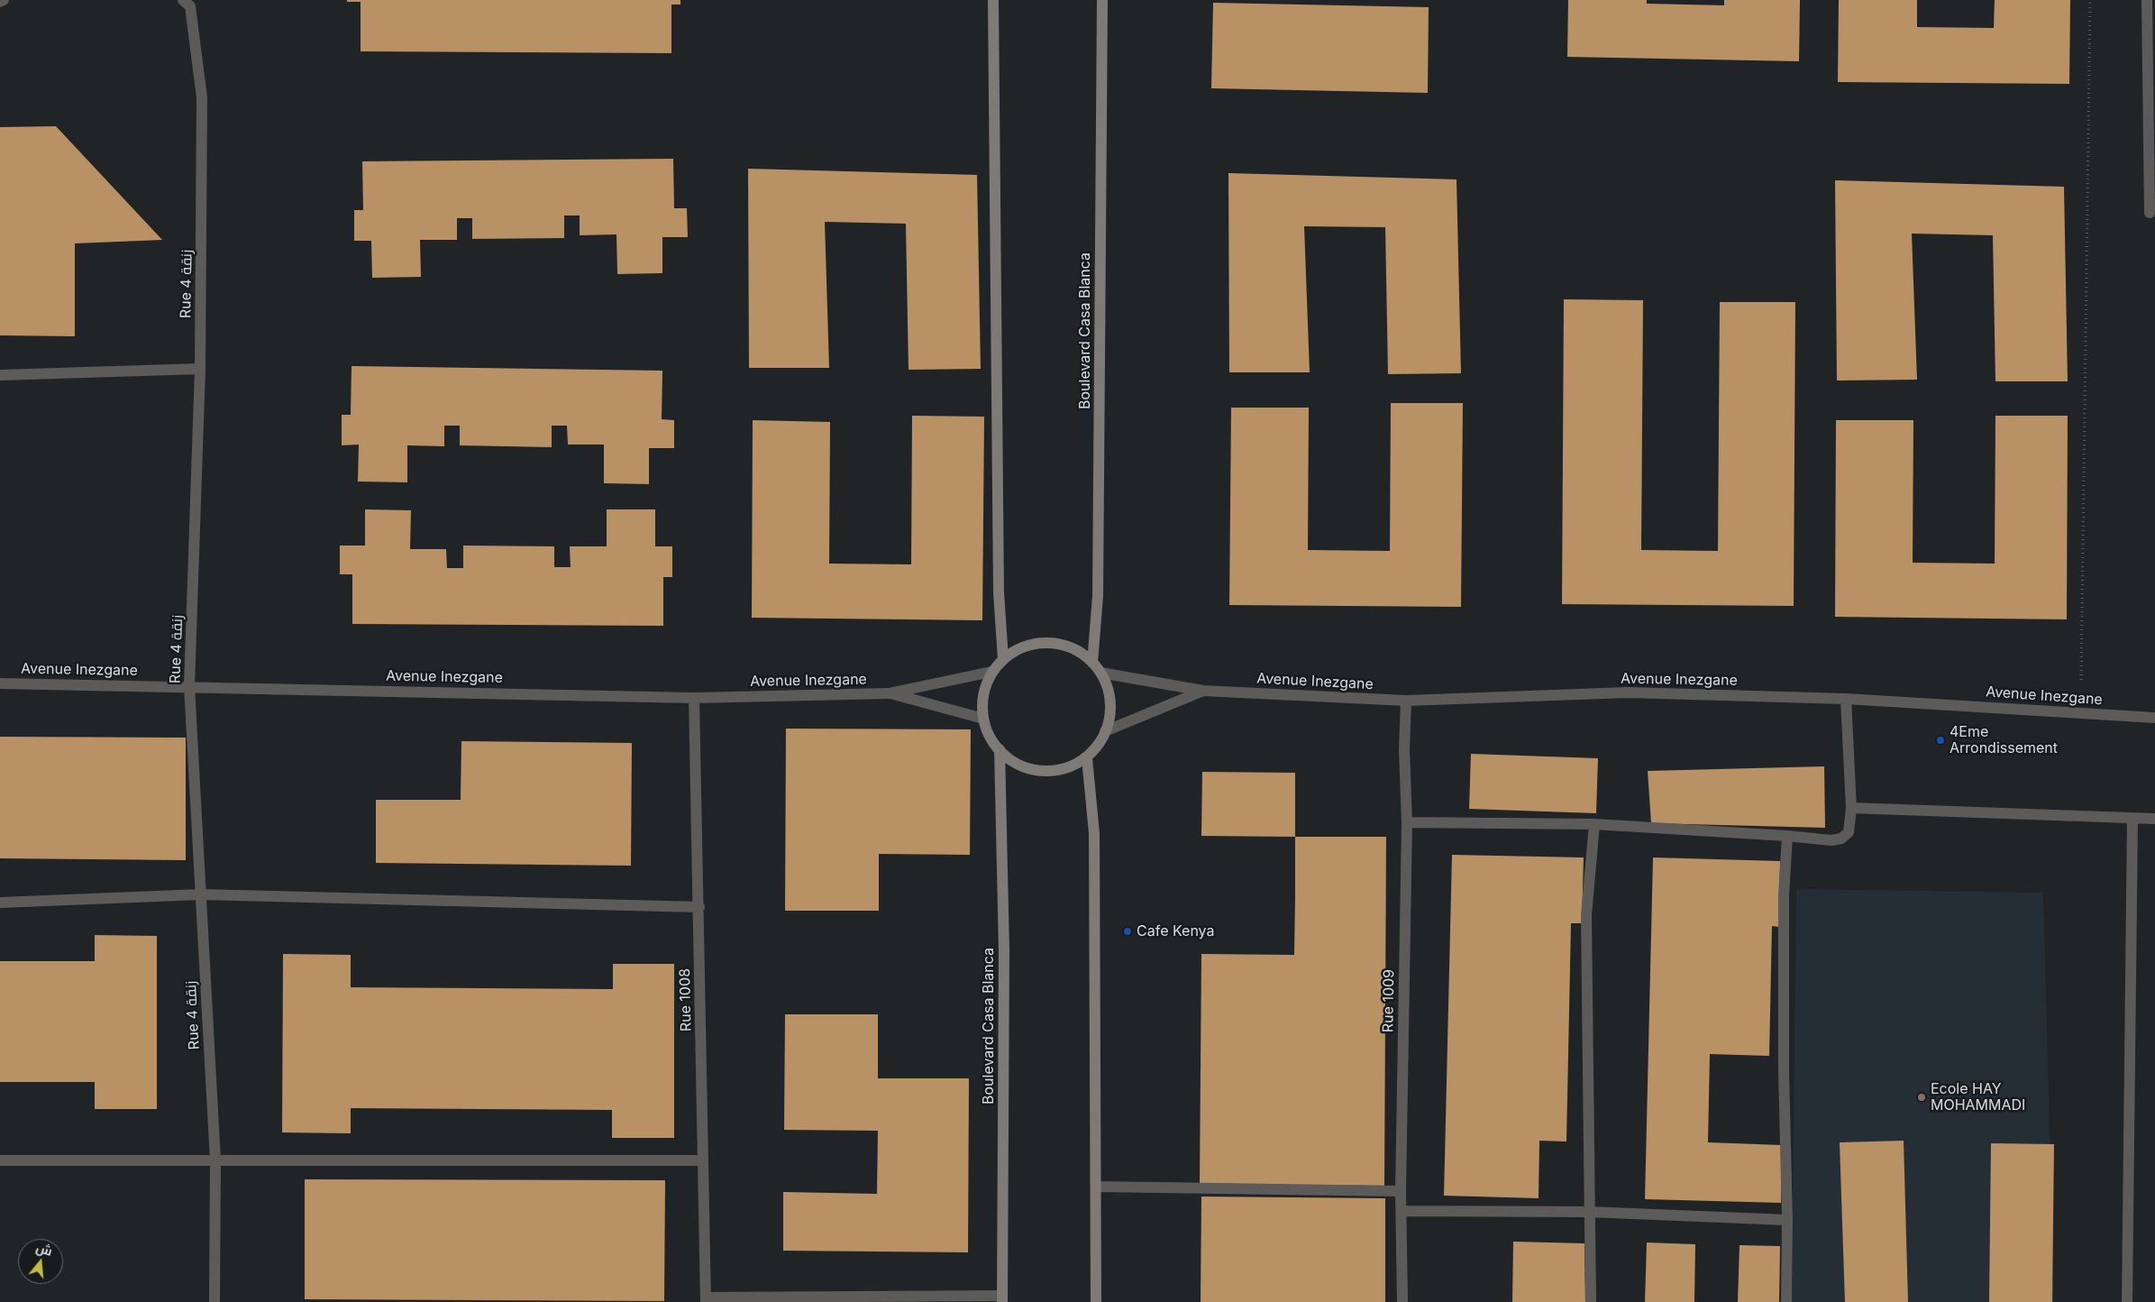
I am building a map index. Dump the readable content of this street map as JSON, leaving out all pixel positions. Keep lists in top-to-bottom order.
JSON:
{
  "streets": {
    "main road": ["Boulevard Casa Blanca"],
    "street": [
      "Rue 4 زنقة",
      "Avenue Inezgane",
      "Rue 1008",
      "Rue 1009"
    ]
  },
  "crossings": [
    ["Rue 4 زنقة", "Avenue Inezgane"],
    ["Boulevard Casa Blanca", "Avenue Inezgane"],
    ["Avenue Inezgane", "Rue 1008"],
    ["Avenue Inezgane", "Rue 1009"]
  ],
  "places": ["4Eme Arrondissement", "Cafe Kenya", "Ecole HAY MOHAMMADI"],
  "north": "top"
}
